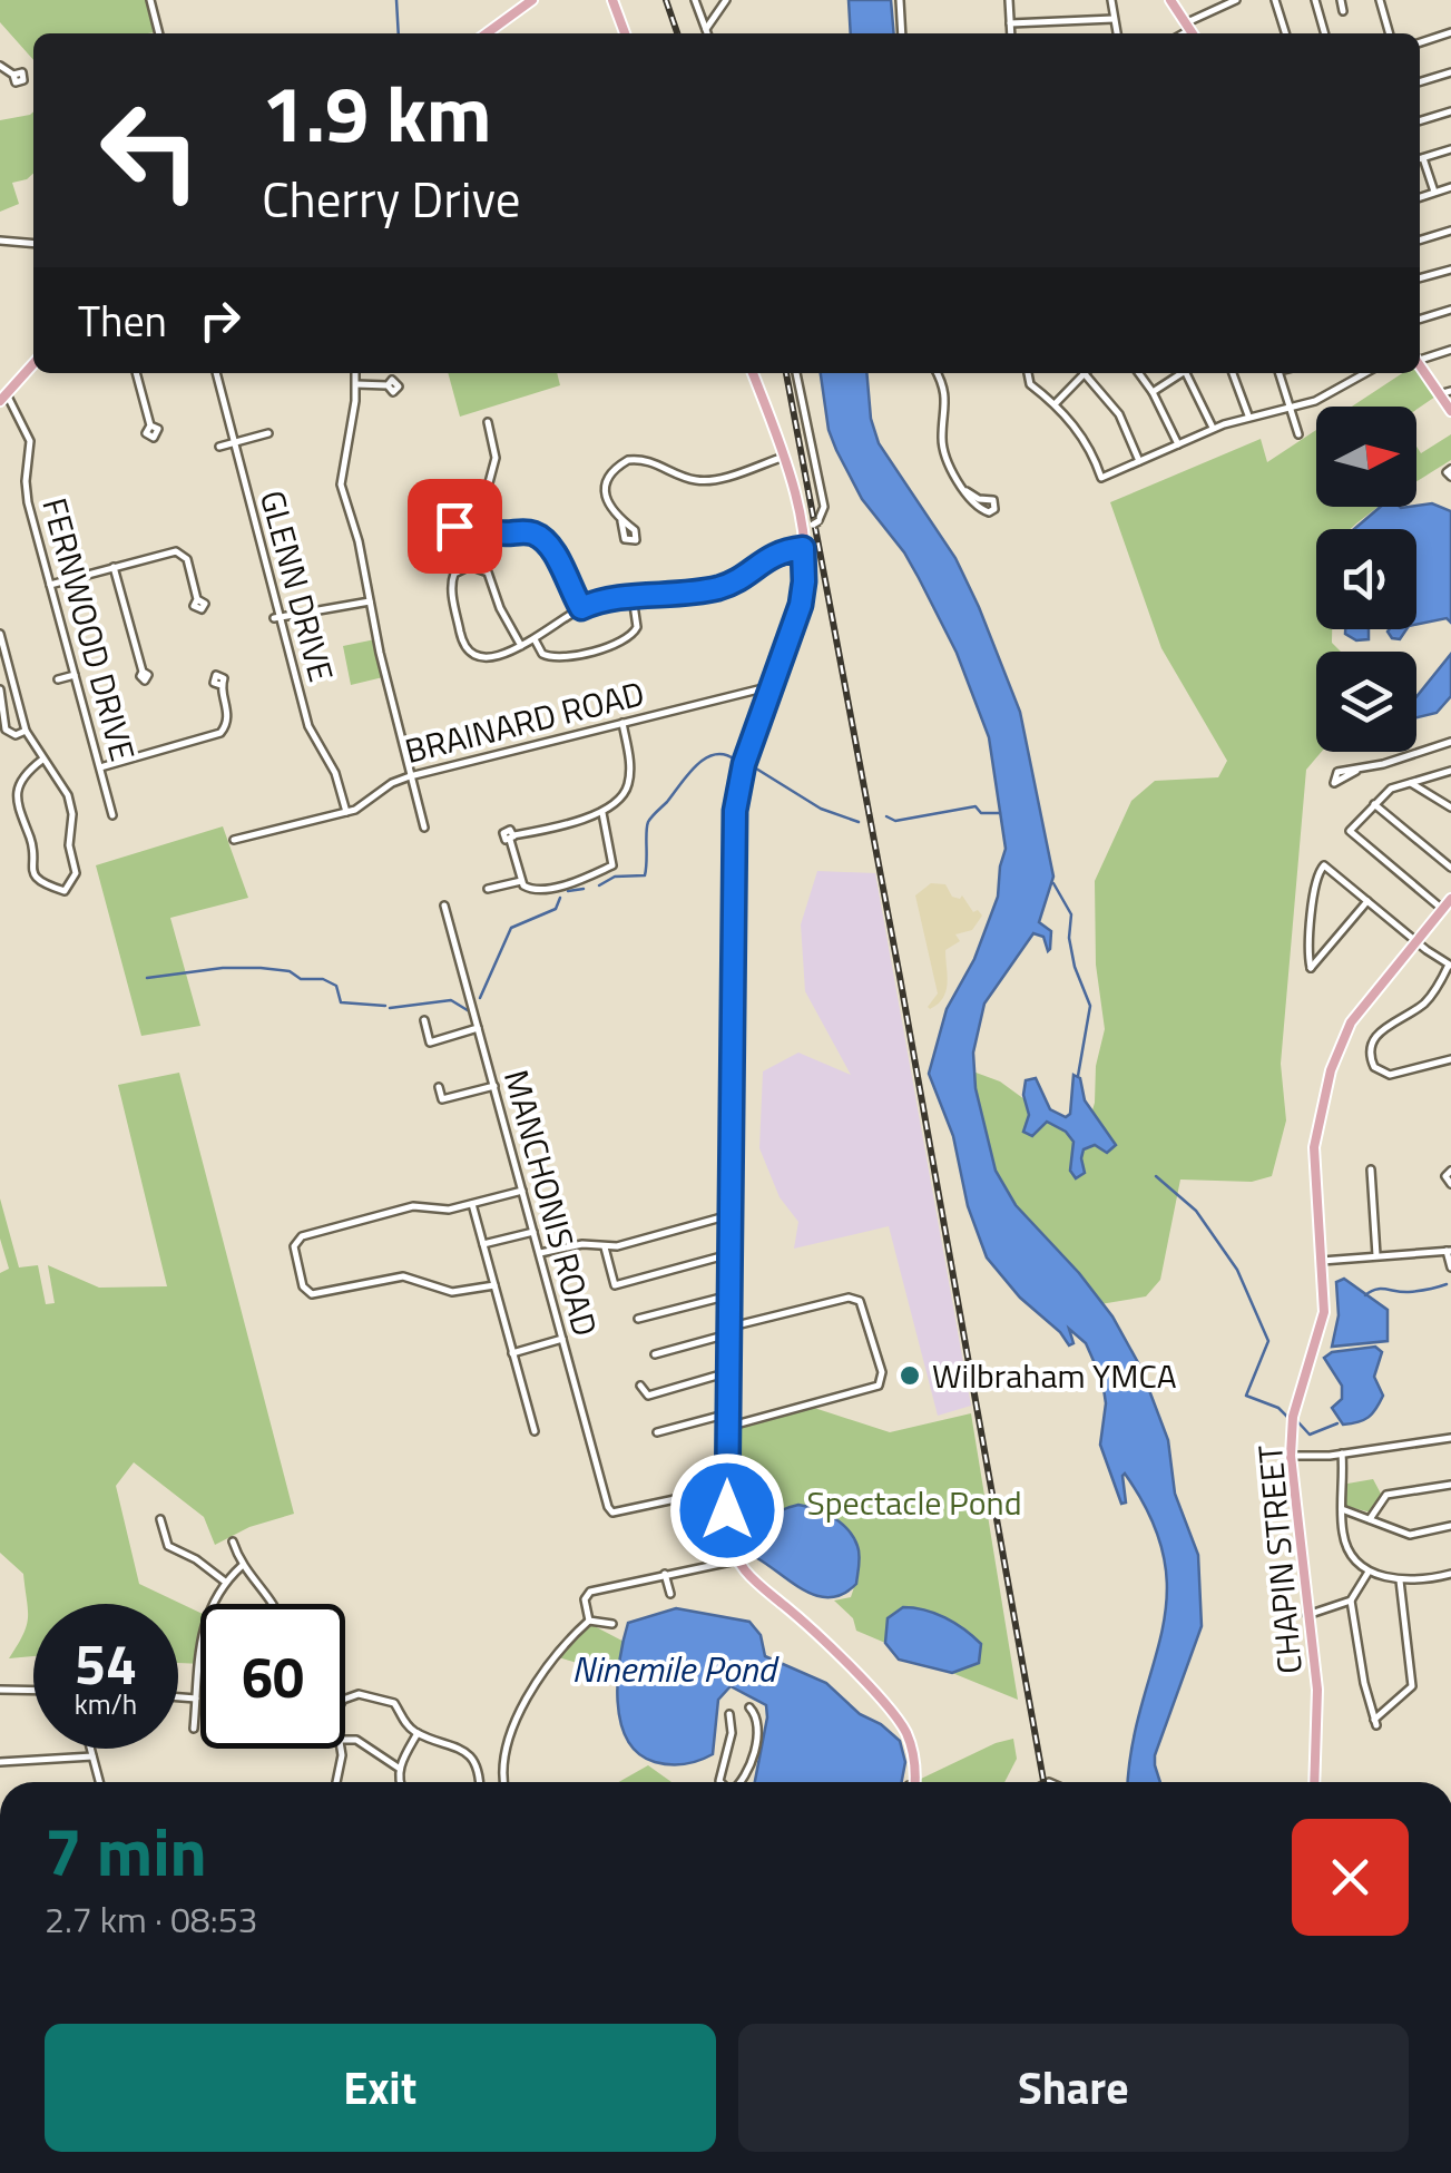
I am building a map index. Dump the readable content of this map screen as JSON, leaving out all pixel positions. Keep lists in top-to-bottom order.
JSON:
{
  "streets": {
    "main road": ["CHAPIN STREET"],
    "street": [
      "GLENN DRIVE",
      "FERNWOOD DRIVE",
      "BRAINARD ROAD",
      "MANCHONIS ROAD"
    ]
  },
  "crossings": [
    ["GLENN DRIVE", "BRAINARD ROAD"]
  ],
  "water": ["Ninemile Pond"],
  "parks": ["Spectacle Pond"],
  "places": ["Wilbraham YMCA"],
  "north": "right",
  "page": {
    "turn": ["1.9 km", "Cherry Drive"],
    "then": "Then",
    "speed": "54 km/h",
    "limit": "60",
    "heading": ["7 min", "2.7 km · 08:53"],
    "buttons": ["Exit", "Share"]
  }
}
